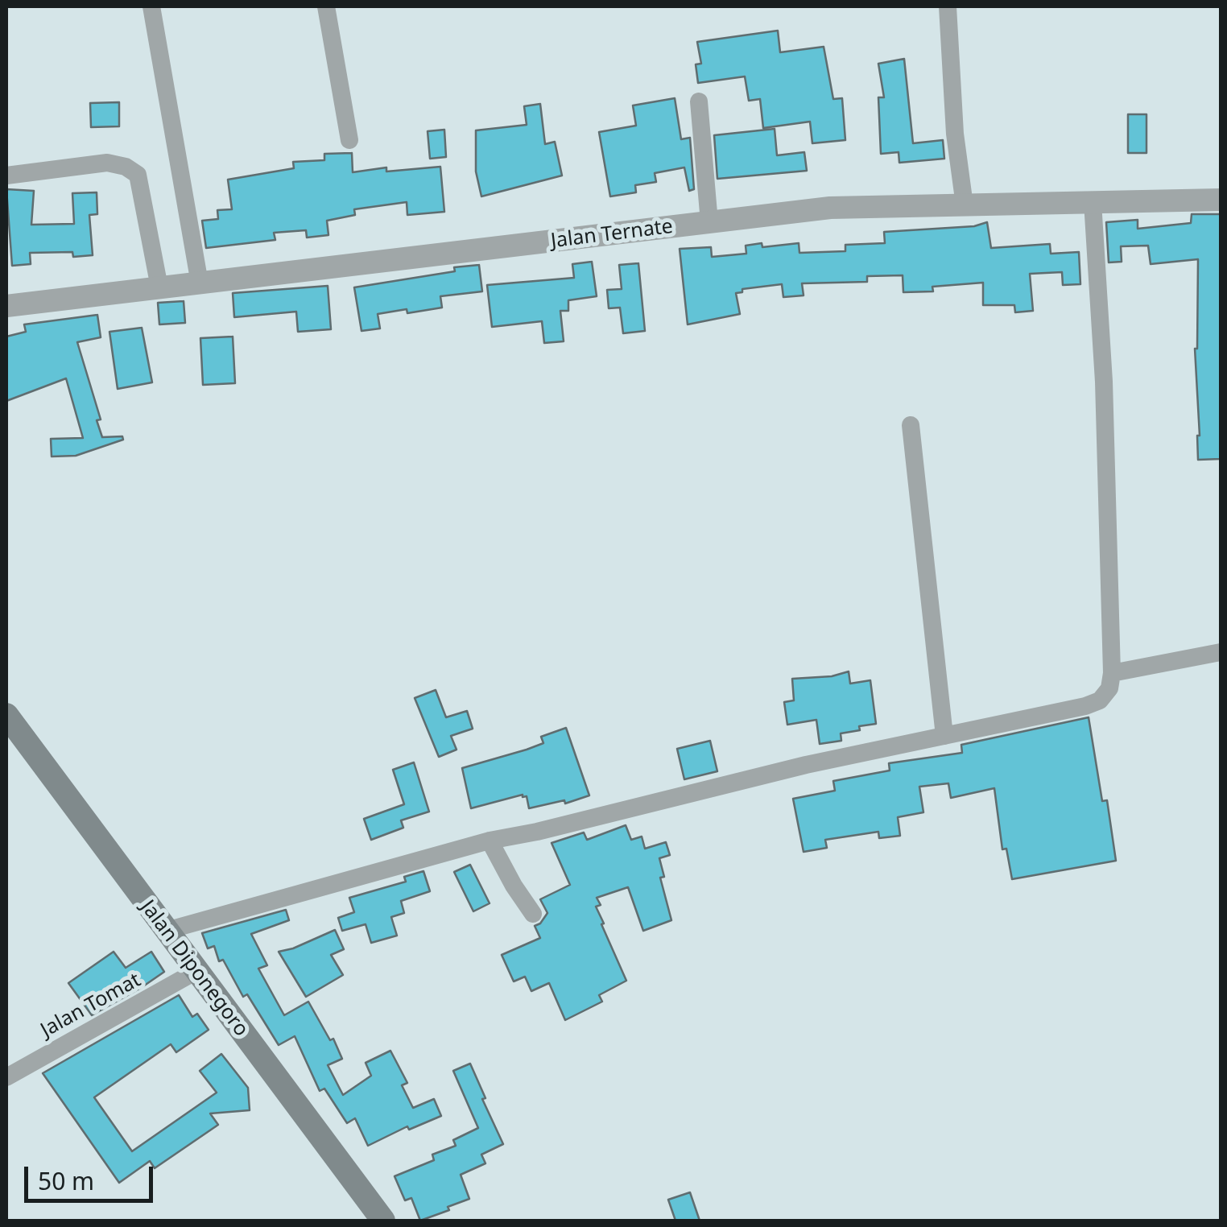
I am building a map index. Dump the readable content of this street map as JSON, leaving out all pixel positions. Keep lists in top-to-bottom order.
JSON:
{
  "streets": {
    "main road": ["Jalan Diponegoro"],
    "street": ["Jalan Ternate", "Jalan Tomat"]
  },
  "crossings": [
    ["Jalan Diponegoro", "Jalan Tomat"]
  ],
  "scale_bar": "50 m"
}
